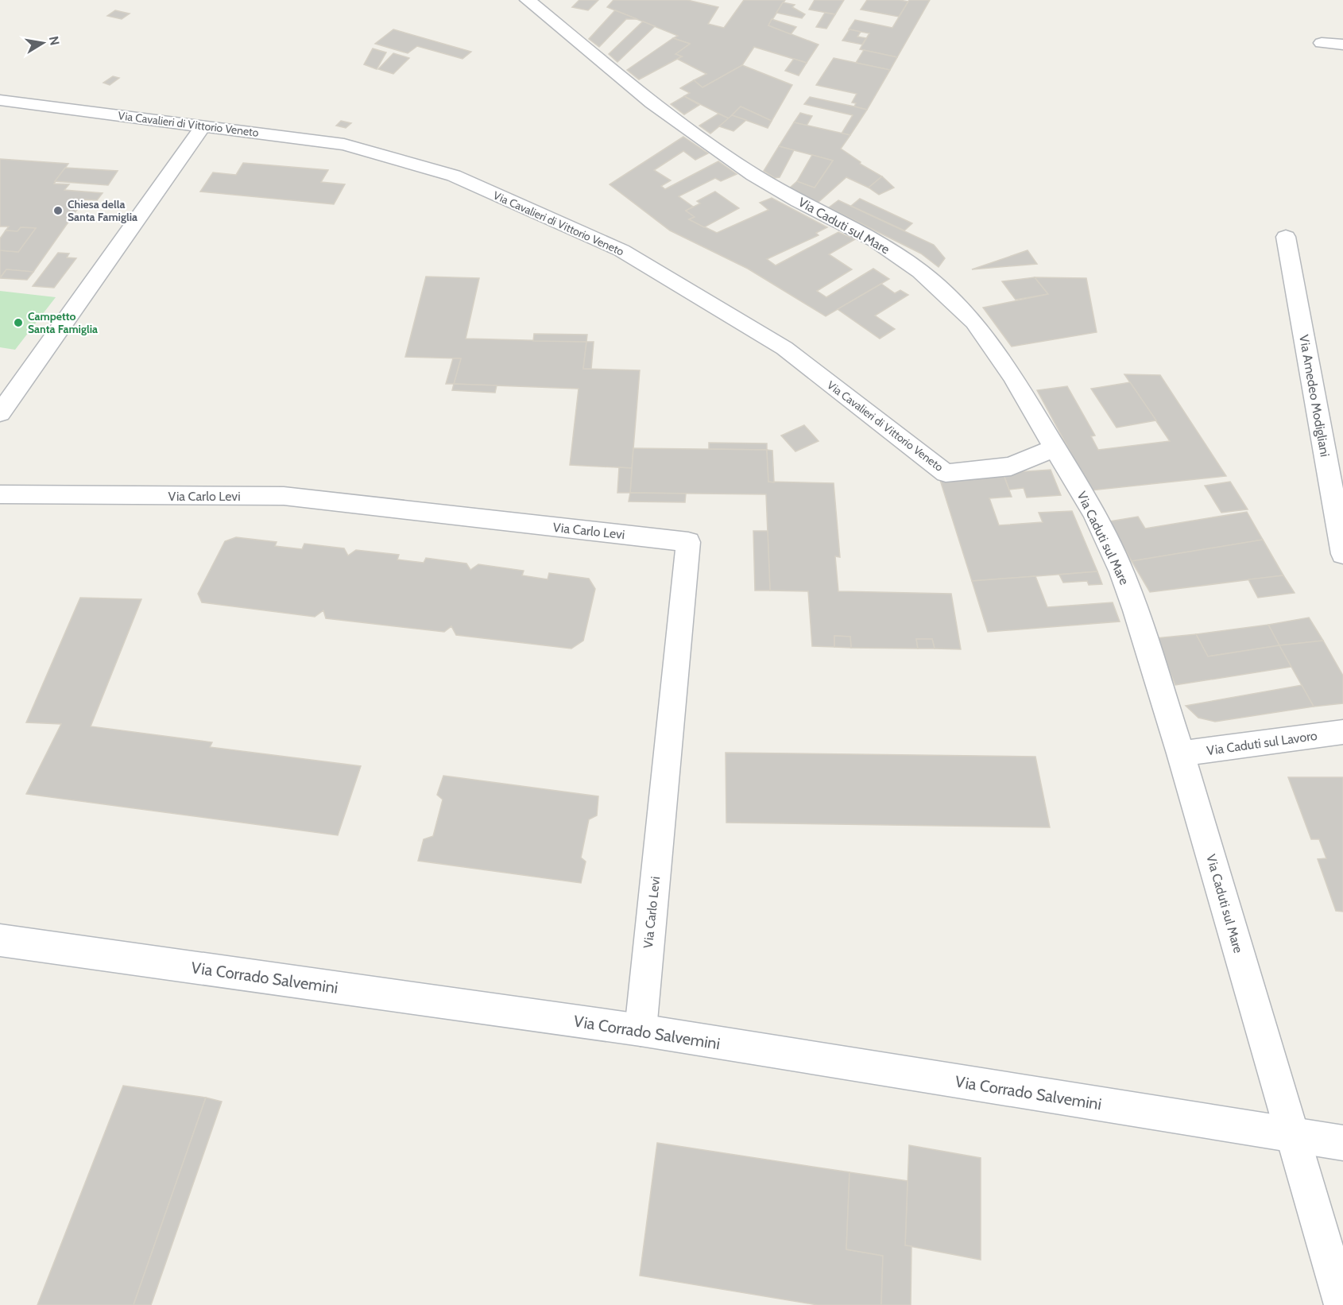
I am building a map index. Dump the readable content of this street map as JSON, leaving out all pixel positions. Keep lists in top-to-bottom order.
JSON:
{
  "streets": {
    "street": [
      "Via Cavalieri di Vittorio Veneto",
      "Via Caduti sul Mare",
      "Via Amedeo Modigliani",
      "Via Carlo Levi",
      "Via Caduti sul Lavoro",
      "Via Corrado Salvemini"
    ]
  },
  "crossings": [
    ["Via Cavalieri di Vittorio Veneto", "Via Caduti sul Mare"],
    ["Via Caduti sul Mare", "Via Caduti sul Lavoro"],
    ["Via Caduti sul Mare", "Via Corrado Salvemini"],
    ["Via Carlo Levi", "Via Corrado Salvemini"]
  ],
  "places": ["Chiesa della Santa Famiglia", "Campetto Santa Famiglia"],
  "north": "right"
}
